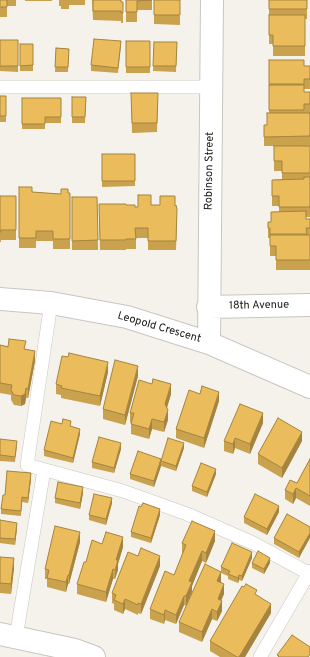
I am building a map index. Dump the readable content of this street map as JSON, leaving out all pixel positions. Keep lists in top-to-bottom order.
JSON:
{
  "streets": {
    "street": ["Robinson Street", "18th Avenue", "Leopold Crescent"]
  },
  "crossings": [
    ["Robinson Street", "18th Avenue"],
    ["Robinson Street", "Leopold Crescent"]
  ]
}
